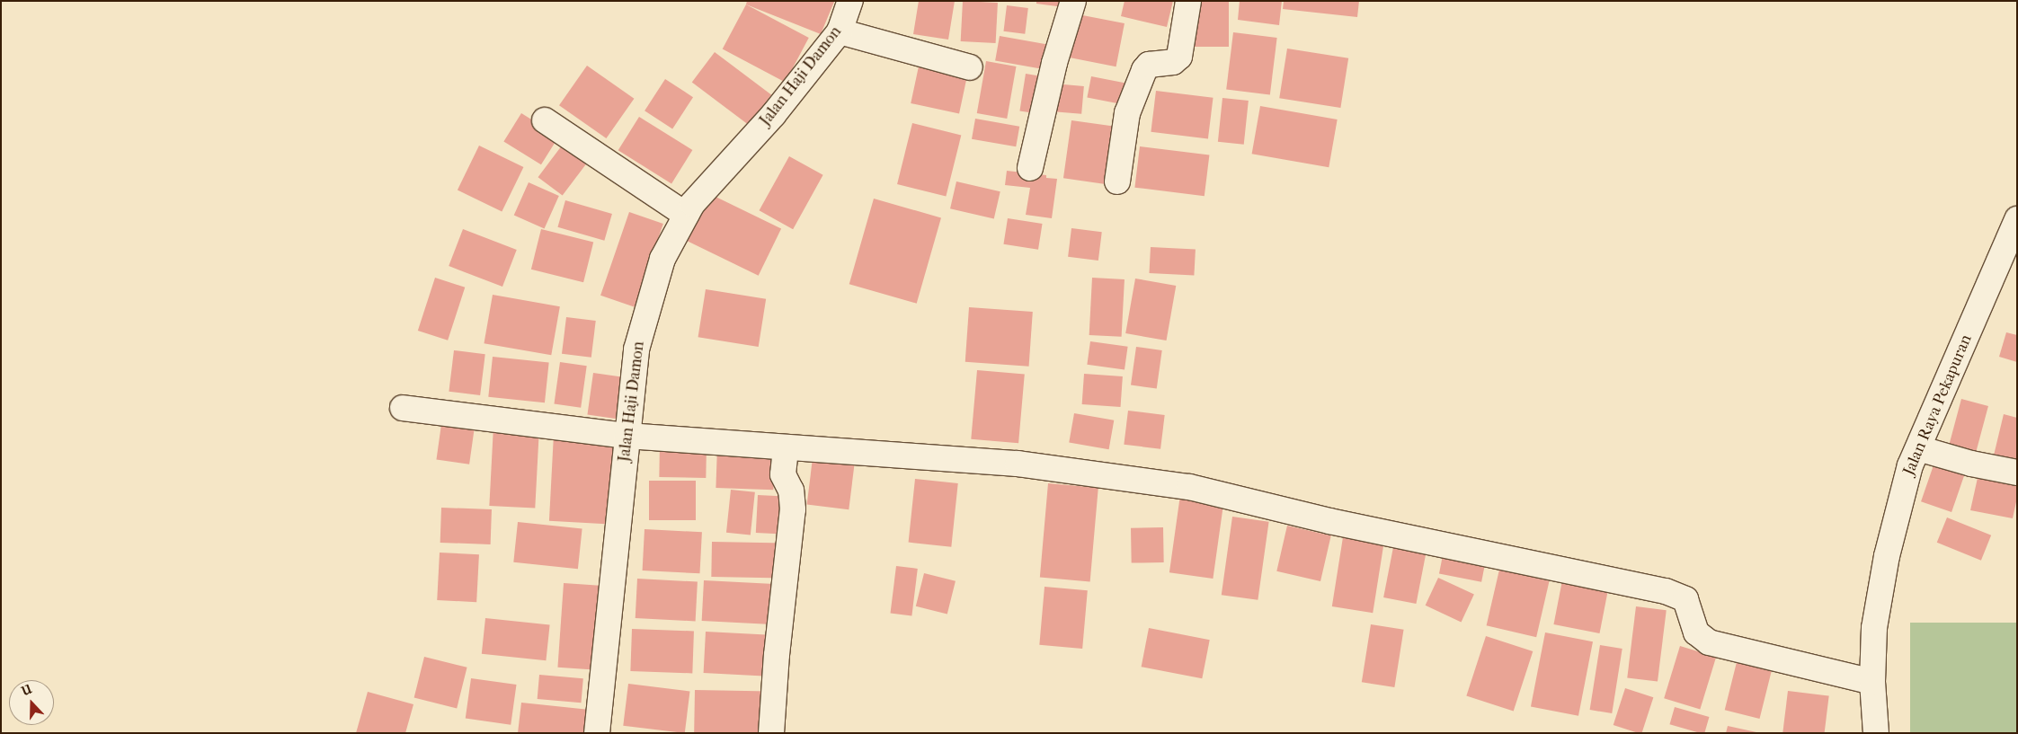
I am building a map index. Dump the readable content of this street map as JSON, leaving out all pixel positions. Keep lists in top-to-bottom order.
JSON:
{
  "streets": {
    "street": ["Jalan Haji Damon", "Jalan Raya Pekapuran"]
  },
  "north": "top"
}
